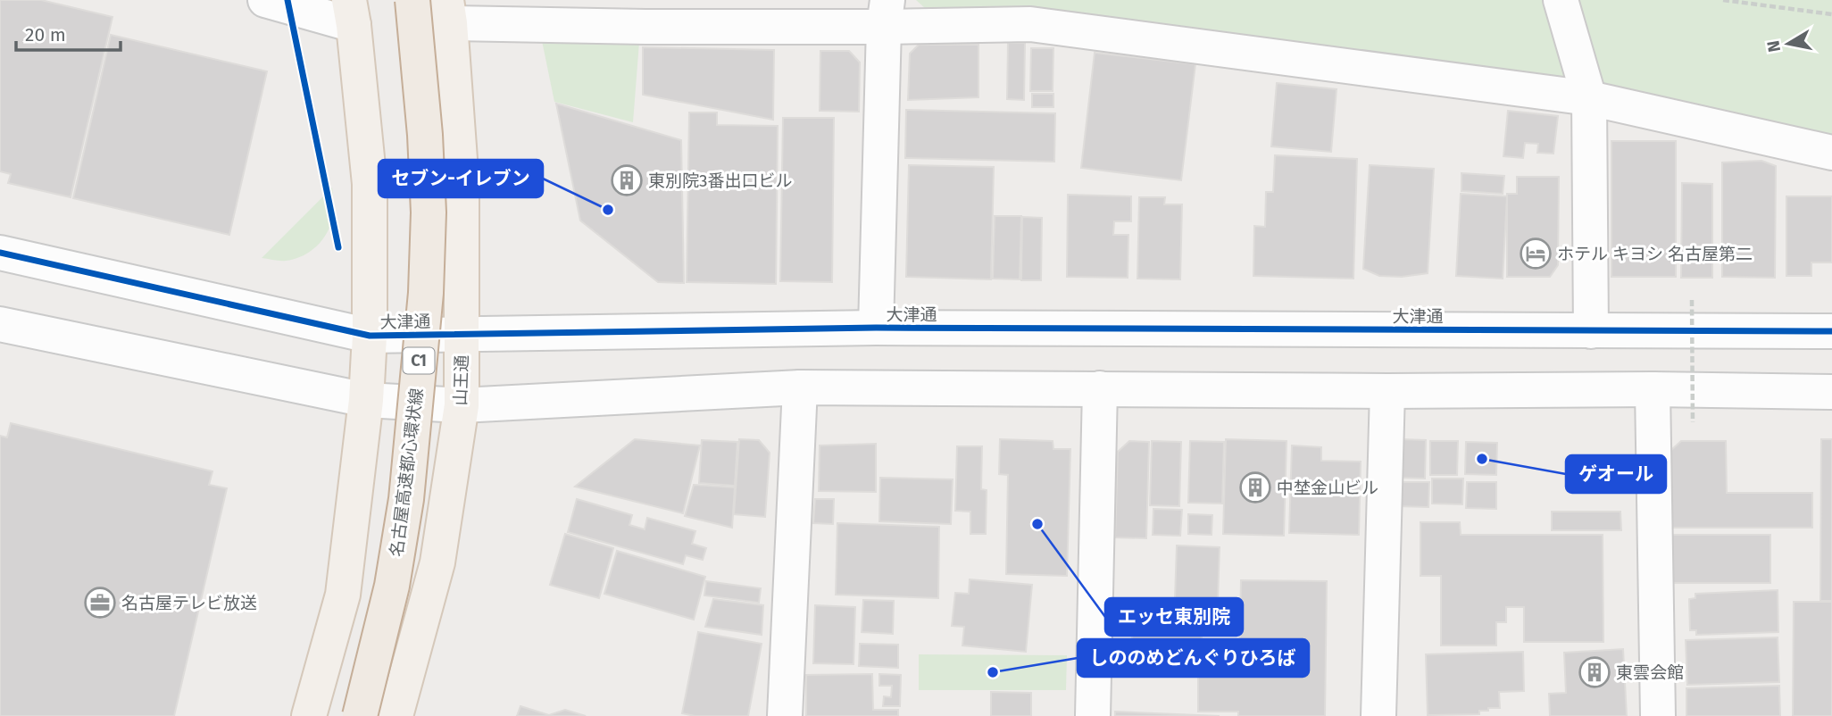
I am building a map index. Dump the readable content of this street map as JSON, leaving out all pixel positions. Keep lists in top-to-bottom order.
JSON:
{
  "streets": {
    "highway": ["C1", "名古屋高速都心環状線"],
    "main road": ["山王通"],
    "street": ["大津通"]
  },
  "crossings": [
    ["大津通", "山王通"]
  ],
  "places": {
    "building": ["東別院3番出口ビル", "中埜金山ビル", "東雲会館"],
    "other": [
      "セブン-イレブン",
      "ゲオール",
      "エッセ東別院",
      "しののめどんぐりひろば"
    ],
    "hotel": ["ホテル キヨシ 名古屋第二"],
    "office": ["名古屋テレビ放送"]
  },
  "scale_bar": "20 m",
  "north": "left"
}
